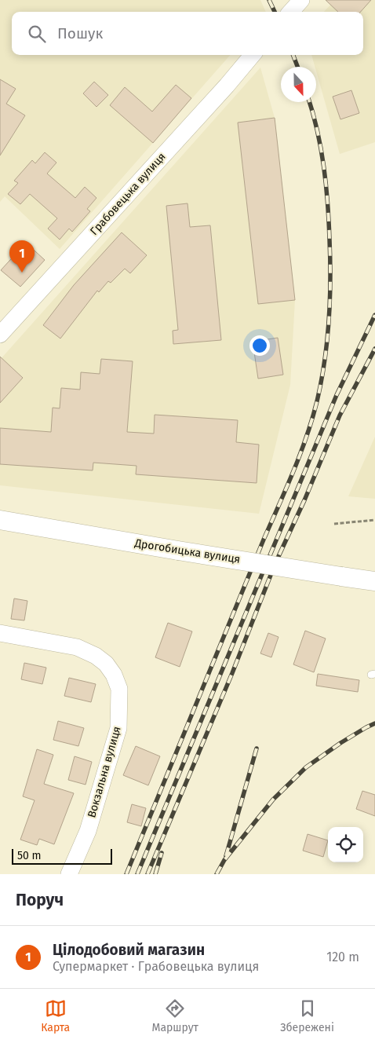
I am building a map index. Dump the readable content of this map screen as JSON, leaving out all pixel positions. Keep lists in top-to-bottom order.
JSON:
{
  "streets": {
    "main road": ["Дрогобицька вулиця"],
    "street": ["Грабовецька вулиця", "Вокзальна вулиця"]
  },
  "scale_bar": "50 m",
  "north": "bottom",
  "page": {
    "search": "Пошук",
    "pins": "1",
    "scale": "50 m",
    "heading": "Поруч",
    "list": [
      {
        "mark": "1",
        "name": "Цілодобовий магазин",
        "note": "Супермаркет · Грабовецька вулиця",
        "value": "120 m"
      }
    ],
    "nav": ["Карта", "Маршрут", "Збережені"]
  }
}
